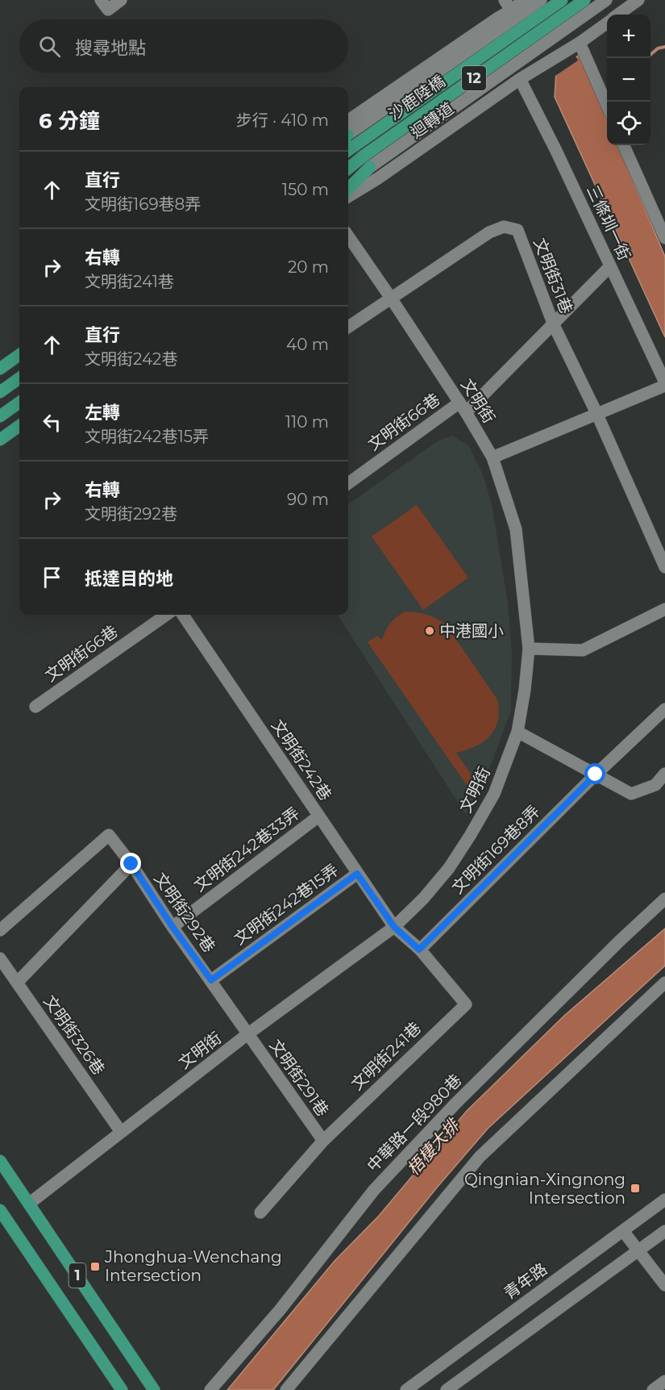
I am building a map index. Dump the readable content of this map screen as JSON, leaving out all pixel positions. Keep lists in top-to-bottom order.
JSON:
{
  "streets": {
    "main road": ["12", "沙鹿陸橋", "1"],
    "street": [
      "迴轉道",
      "三條圳一街",
      "文明街31巷",
      "文明街",
      "文明街66巷",
      "文明街242巷",
      "文明街242巷33弄",
      "文明街169巷8弄",
      "文明街242巷15弄",
      "文明街292巷",
      "文明街326巷",
      "文明街241巷",
      "文明街291巷",
      "中華路一段980巷",
      "青年路"
    ]
  },
  "crossings": [
    ["迴轉道", "三條圳一街"],
    ["三條圳一街", "文明街66巷"],
    ["文明街31巷", "文明街"],
    ["文明街31巷", "文明街66巷"],
    ["文明街", "文明街66巷"],
    ["文明街", "文明街242巷"],
    ["文明街", "文明街292巷"],
    ["文明街", "文明街326巷"],
    ["文明街", "文明街241巷"],
    ["文明街", "文明街291巷"],
    ["文明街", "1"],
    ["文明街242巷", "文明街242巷33弄"],
    ["文明街242巷", "文明街242巷15弄"],
    ["文明街242巷", "文明街241巷"],
    ["文明街242巷33弄", "文明街292巷"],
    ["文明街169巷8弄", "文明街241巷"],
    ["文明街242巷15弄", "文明街292巷"],
    ["文明街292巷", "文明街291巷"],
    ["文明街241巷", "文明街291巷"]
  ],
  "water": ["梧棲大排"],
  "places": {
    "other": ["中港國小"],
    "transit": ["Qingnian-Xingnong Intersection", "Jhonghua-Wenchang Intersection"]
  },
  "page": {
    "map_buttons": ["+", "−"],
    "search": "搜尋地點",
    "heading": ["6 分鐘", "步行 · 410 m"],
    "list": [
      ["直行", "文明街169巷8弄", "150 m"],
      ["右轉", "文明街241巷", "20 m"],
      ["直行", "文明街242巷", "40 m"],
      ["左轉", "文明街242巷15弄", "110 m"],
      ["右轉", "文明街292巷", "90 m"],
      "抵達目的地"
    ]
  }
}
